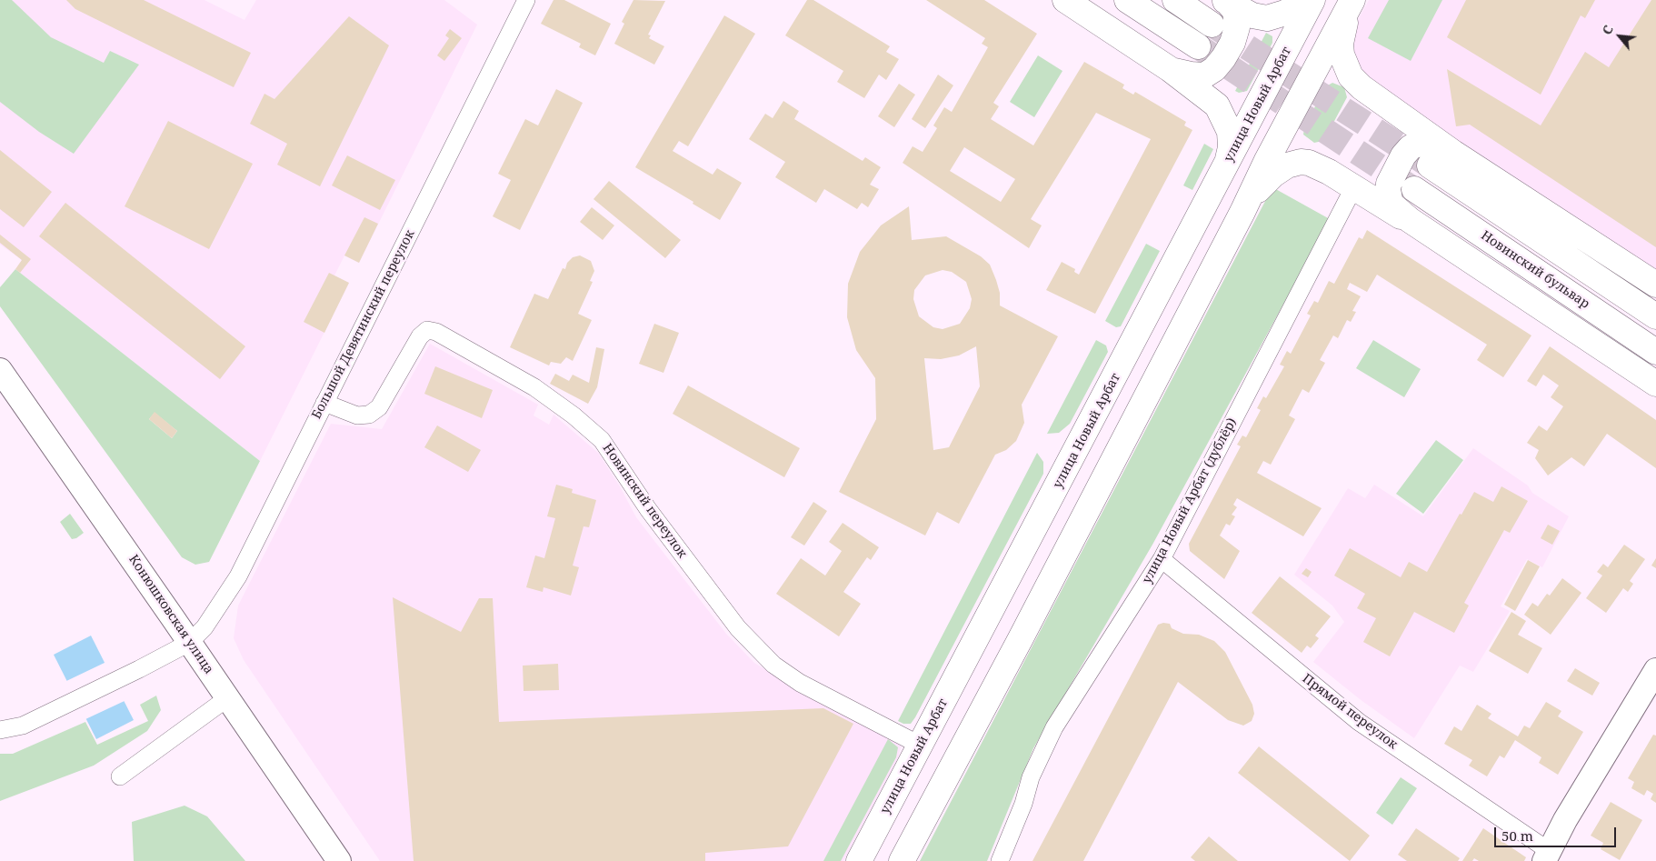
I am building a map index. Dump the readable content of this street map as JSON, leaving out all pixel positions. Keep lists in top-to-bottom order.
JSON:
{
  "streets": {
    "main road": ["улица Новый Арбат", "Новинский бульвар", "Конюшковская улица"],
    "street": [
      "Большой Девятинский переулок",
      "Новинский переулок",
      "улица Новый Арбат (дублёр)",
      "Прямой переулок"
    ]
  },
  "crossings": [
    ["улица Новый Арбат", "Новинский переулок"],
    ["Большой Девятинский переулок", "Новинский переулок"],
    ["Большой Девятинский переулок", "Конюшковская улица"],
    ["улица Новый Арбат (дублёр)", "Прямой переулок"]
  ],
  "scale_bar": "50 m",
  "north": "top left"
}
